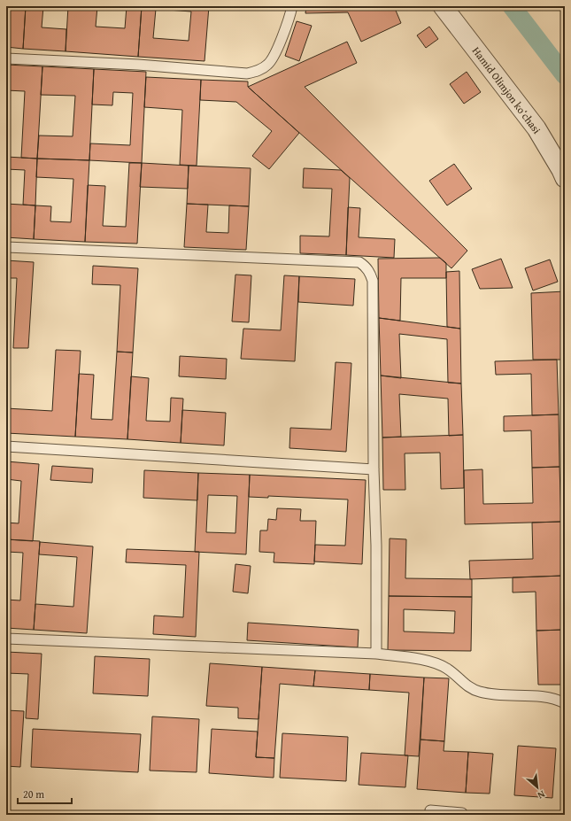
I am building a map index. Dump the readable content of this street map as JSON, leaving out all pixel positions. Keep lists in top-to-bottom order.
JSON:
{
  "streets": {
    "street": ["Hamid Olimjon koʻchasi"]
  },
  "scale_bar": "20 m",
  "north": "bottom right"
}
